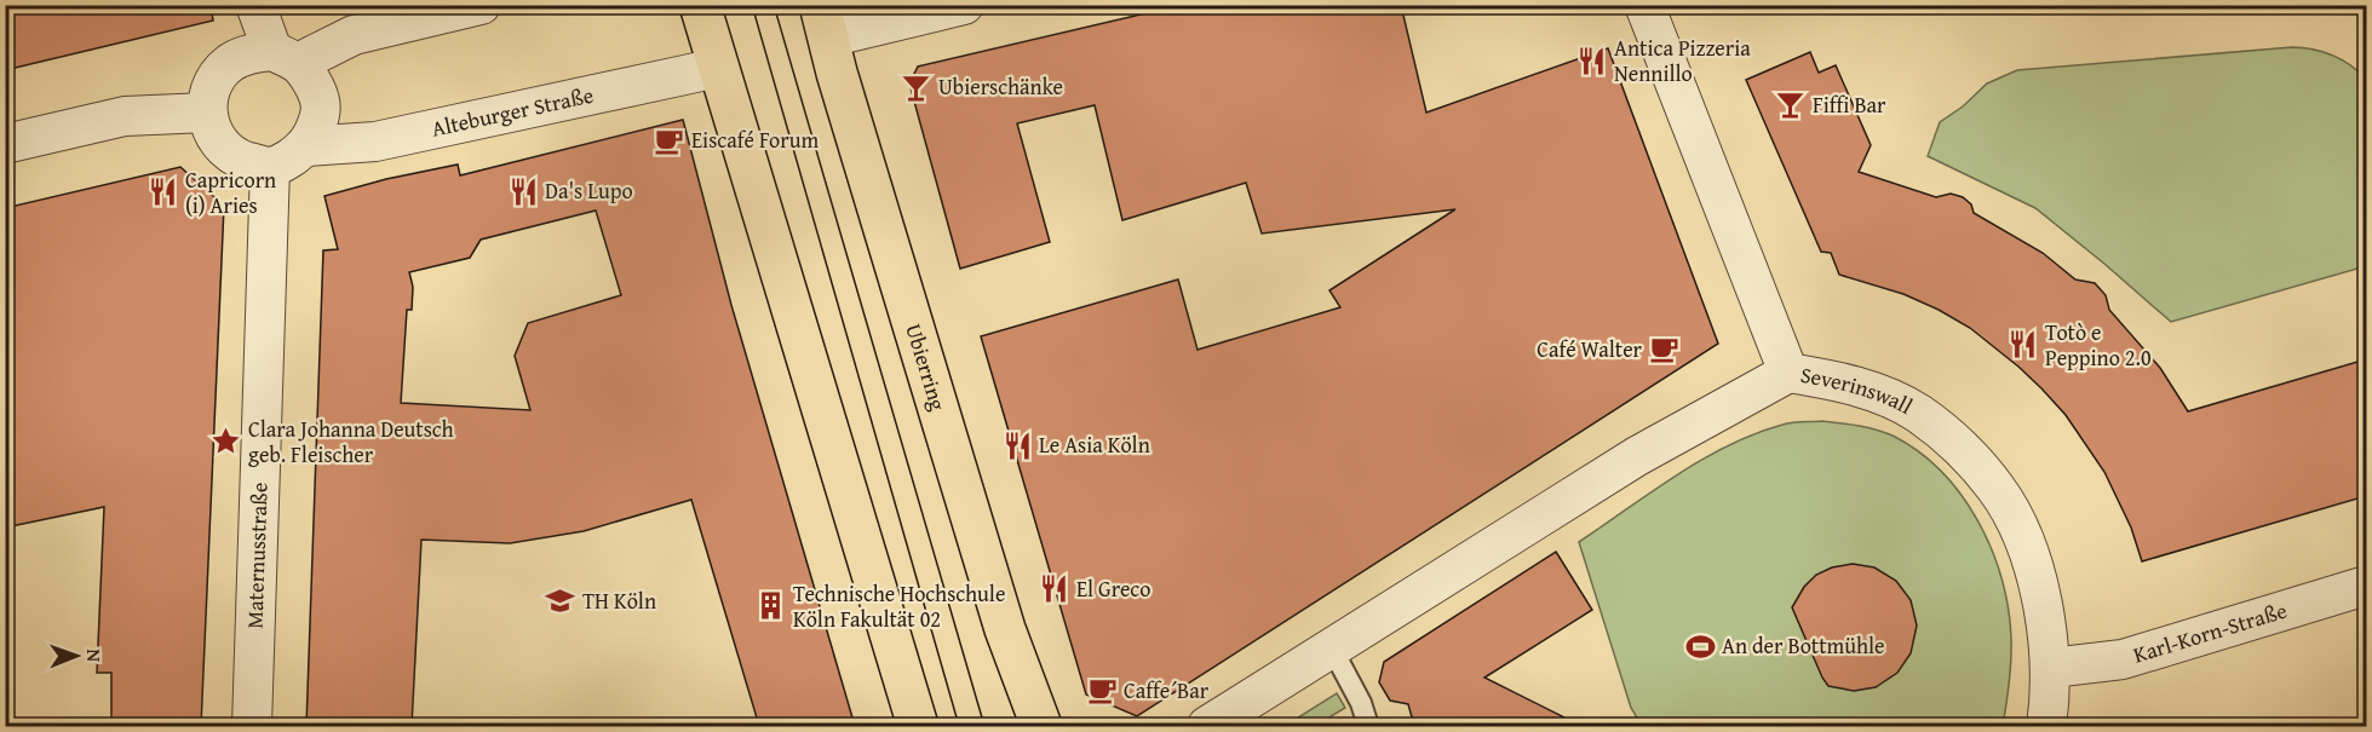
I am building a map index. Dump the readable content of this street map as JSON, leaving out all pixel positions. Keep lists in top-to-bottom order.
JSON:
{
  "streets": {
    "main road": ["Ubierring"],
    "street": [
      "Alteburger Straße",
      "Severinswall",
      "Maternusstraße",
      "Karl-Korn-Straße"
    ]
  },
  "crossings": [
    ["Alteburger Straße", "Maternusstraße"],
    ["Severinswall", "Karl-Korn-Straße"]
  ],
  "places": {
    "restaurant": [
      "Antica Pizzeria Nennillo",
      "Da's Lupo",
      "Capricorn (i) Aries",
      "Totò e Peppino 2.0",
      "Le Asia Köln",
      "El Greco"
    ],
    "bar": ["Ubierschänke", "Fiffi Bar"],
    "cafe": ["Eiscafé Forum", "Café Walter", "Caffe´Bar"],
    "place": ["Clara Johanna Deutsch geb. Fleischer"],
    "school or university": ["TH Köln"],
    "building": ["Technische Hochschule Köln Fakultät 02"],
    "sports": ["An der Bottmühle"]
  },
  "north": "right"
}
